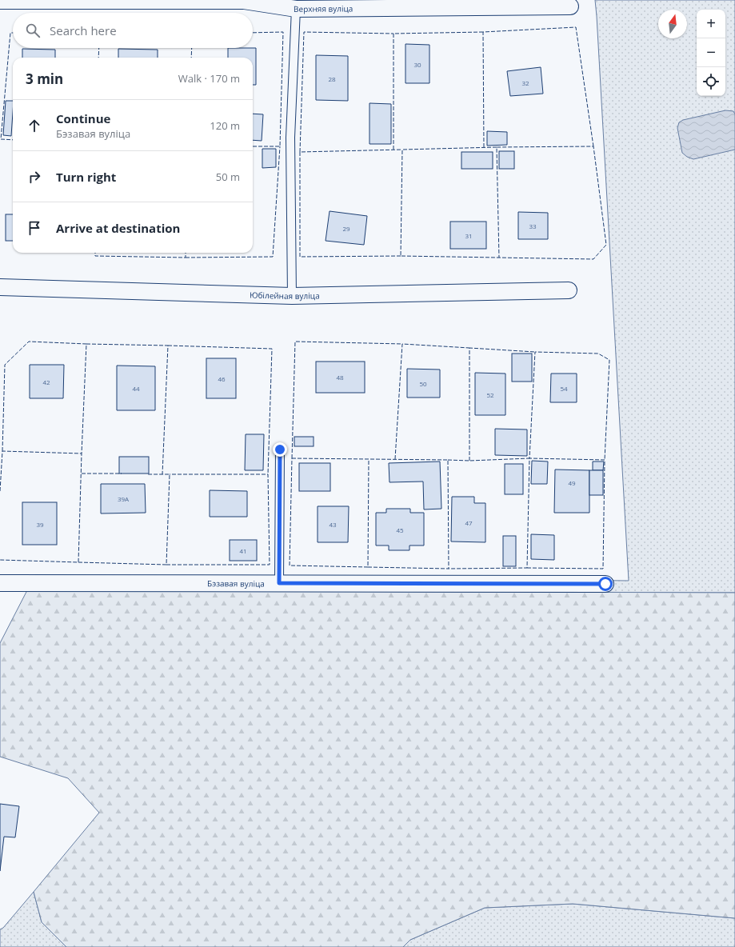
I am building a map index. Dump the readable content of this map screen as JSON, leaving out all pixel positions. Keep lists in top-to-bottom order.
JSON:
{
  "streets": {
    "street": ["Верхняя вуліца", "Юбілейная вуліца", "Бэзавая вуліца"]
  },
  "house_numbers": [
    "30",
    "28",
    "32",
    "33",
    "29",
    "31",
    "48",
    "46",
    "42",
    "50",
    "44",
    "54",
    "52",
    "49",
    "39А",
    "47",
    "39",
    "43",
    "45",
    "41"
  ],
  "north": "top",
  "page": {
    "map_buttons": ["+", "−"],
    "search": "Search here",
    "heading": ["3 min", "Walk · 170 m"],
    "list": [
      ["Continue", "Бэзавая вуліца", "120 m"],
      ["Turn right", "50 m"],
      "Arrive at destination"
    ]
  }
}
